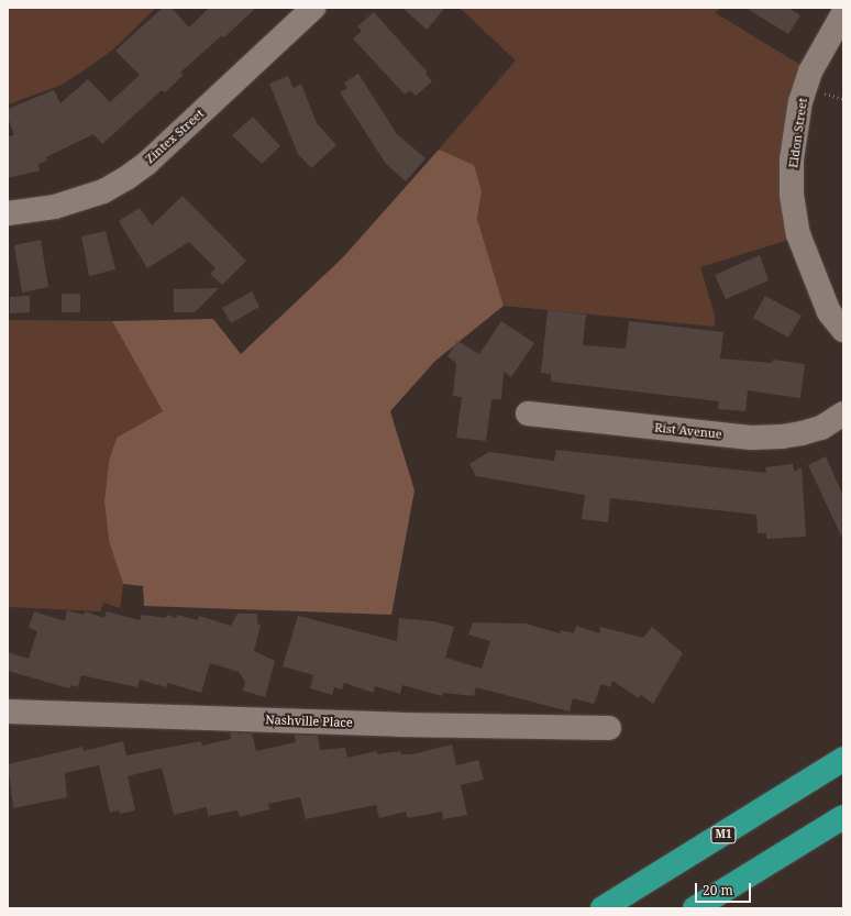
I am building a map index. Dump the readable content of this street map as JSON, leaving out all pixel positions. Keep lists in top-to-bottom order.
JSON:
{
  "streets": {
    "highway": ["M1"],
    "street": [
      "Eldon Street",
      "Zintex Street",
      "Rist Avenue",
      "Nashville Place"
    ]
  },
  "scale_bar": "20 m"
}
